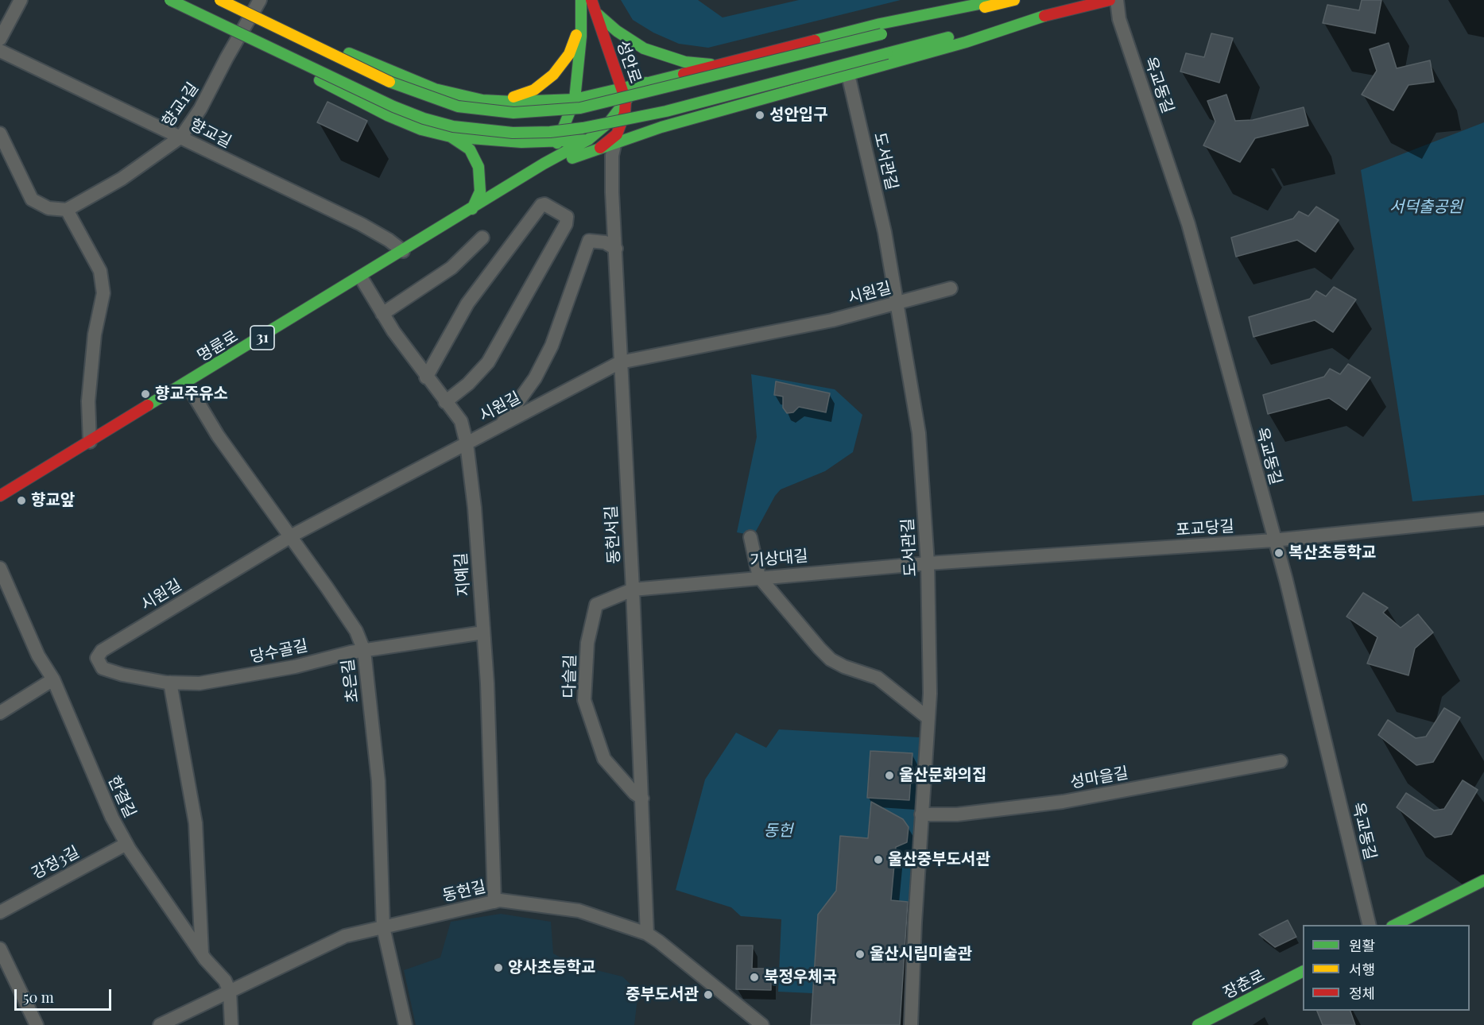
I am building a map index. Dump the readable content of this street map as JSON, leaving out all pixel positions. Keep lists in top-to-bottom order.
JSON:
{
  "streets": {
    "main road": [
      "성안로",
      "31",
      "명륜로",
      "장춘로"
    ],
    "street": [
      "옥교동길",
      "향교1길",
      "향교길",
      "도서관길",
      "시원길",
      "포교당길",
      "동헌서길",
      "기상대길",
      "지예길",
      "당수골길",
      "다슬길",
      "초은길",
      "성마을길",
      "한결길",
      "강정3길",
      "동헌길"
    ]
  },
  "crossings": [
    ["성안로", "동헌서길"],
    ["옥교동길", "포교당길"],
    ["향교1길", "향교길"],
    ["향교길", "명륜로"],
    ["도서관길", "시원길"],
    ["도서관길", "포교당길"],
    ["도서관길", "기상대길"],
    ["도서관길", "성마을길"],
    ["시원길", "동헌서길"],
    ["시원길", "지예길"],
    ["시원길", "당수골길"],
    ["시원길", "초은길"],
    ["명륜로", "지예길"],
    ["명륜로", "초은길"],
    ["포교당길", "기상대길"],
    ["동헌서길", "기상대길"],
    ["동헌서길", "다슬길"],
    ["동헌서길", "동헌길"],
    ["기상대길", "다슬길"],
    ["지예길", "당수골길"],
    ["지예길", "동헌길"],
    ["당수골길", "초은길"],
    ["초은길", "동헌길"],
    ["한결길", "강정3길"],
    ["한결길", "동헌길"]
  ],
  "parks": ["서덕출공원", "동헌"],
  "places": [
    "성안입구",
    "향교주유소",
    "향교앞",
    "복산초등학교",
    "울산문화의집",
    "울산중부도서관",
    "울산시립미술관",
    "양사초등학교",
    "북정우체국",
    "중부도서관"
  ],
  "legend": ["원활", "서행", "정체"],
  "scale_bar": "50 m"
}
